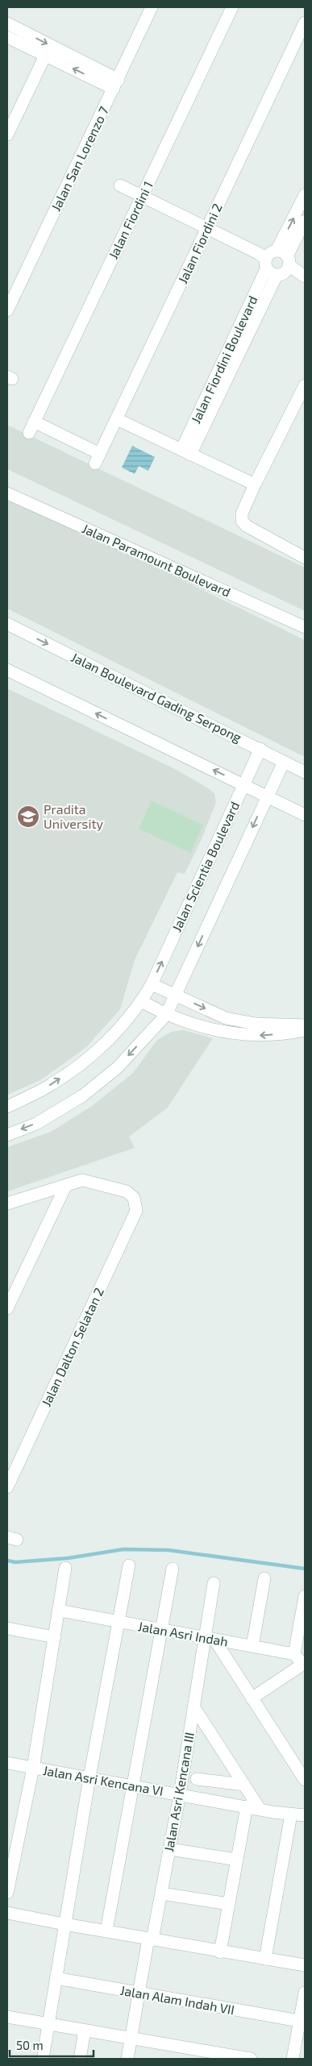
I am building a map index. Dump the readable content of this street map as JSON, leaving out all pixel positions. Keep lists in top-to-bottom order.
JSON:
{
  "streets": {
    "street": [
      "Jalan San Lorenzo 7",
      "Jalan Fiordini 1",
      "Jalan Fiordini 2",
      "Jalan Fiordini Boulevard",
      "Jalan Paramount Boulevard",
      "Jalan Boulevard Gading Serpong",
      "Jalan Scientia Boulevard",
      "Jalan Dalton Selatan 2",
      "Jalan Asri Indah",
      "Jalan Asri Kencana VI",
      "Jalan Asri Kencana III",
      "Jalan Alam Indah VII"
    ]
  },
  "crossings": [
    ["Jalan Fiordini 1", "Jalan Fiordini 2"],
    ["Jalan Boulevard Gading Serpong", "Jalan Scientia Boulevard"],
    ["Jalan Asri Indah", "Jalan Asri Kencana III"],
    ["Jalan Asri Kencana VI", "Jalan Asri Kencana III"],
    ["Jalan Asri Kencana III", "Jalan Alam Indah VII"]
  ],
  "places": {
    "school or university": ["Pradita University"]
  },
  "scale_bar": "50 m"
}
